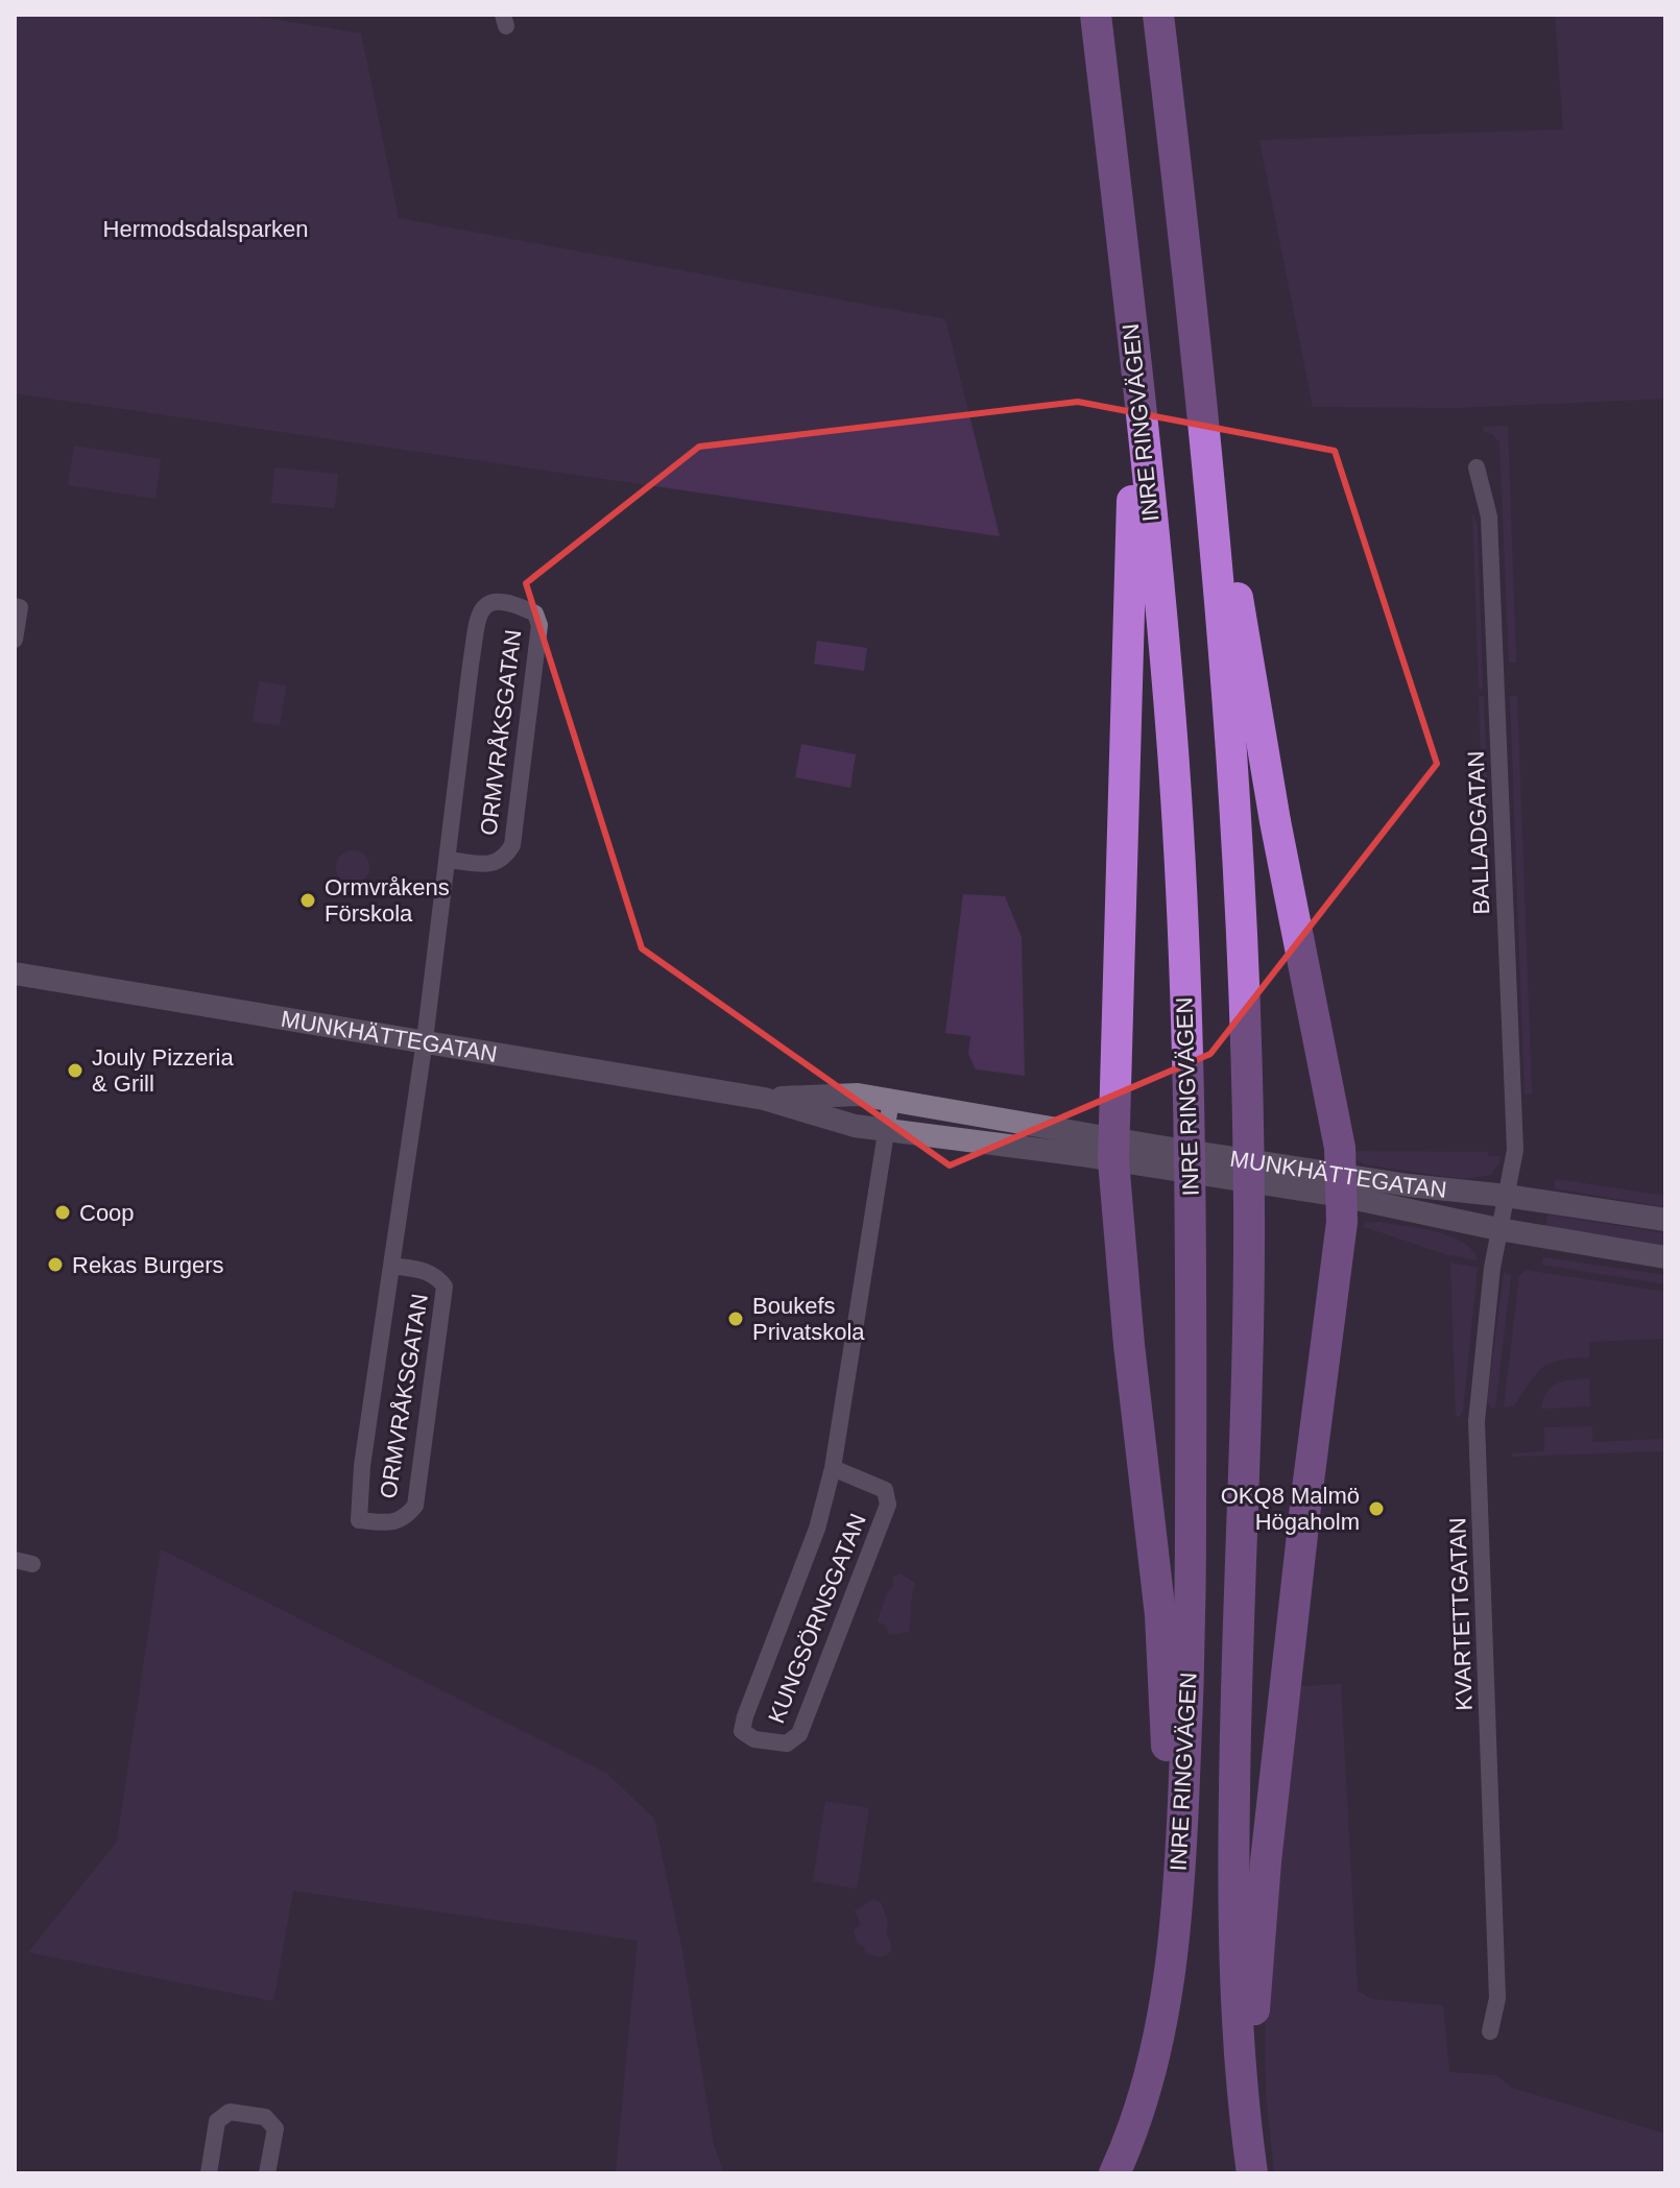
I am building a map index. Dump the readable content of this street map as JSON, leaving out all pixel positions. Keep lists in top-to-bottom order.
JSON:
{
  "streets": {
    "highway": ["INRE RINGVÄGEN"],
    "main road": ["MUNKHÄTTEGATAN"],
    "street": [
      "ORMVRÅKSGATAN",
      "BALLADGATAN",
      "KVARTETTGATAN",
      "KUNGSÖRNSGATAN"
    ]
  },
  "crossings": [
    ["ORMVRÅKSGATAN", "MUNKHÄTTEGATAN"],
    ["BALLADGATAN", "MUNKHÄTTEGATAN"],
    ["BALLADGATAN", "KVARTETTGATAN"],
    ["MUNKHÄTTEGATAN", "KVARTETTGATAN"],
    ["MUNKHÄTTEGATAN", "KUNGSÖRNSGATAN"]
  ],
  "parks": ["Hermodsdalsparken"],
  "places": [
    "Ormvråkens Förskola",
    "Jouly Pizzeria & Grill",
    "Coop",
    "Rekas Burgers",
    "Boukefs Privatskola",
    "OKQ8 Malmö Högaholm"
  ]
}
